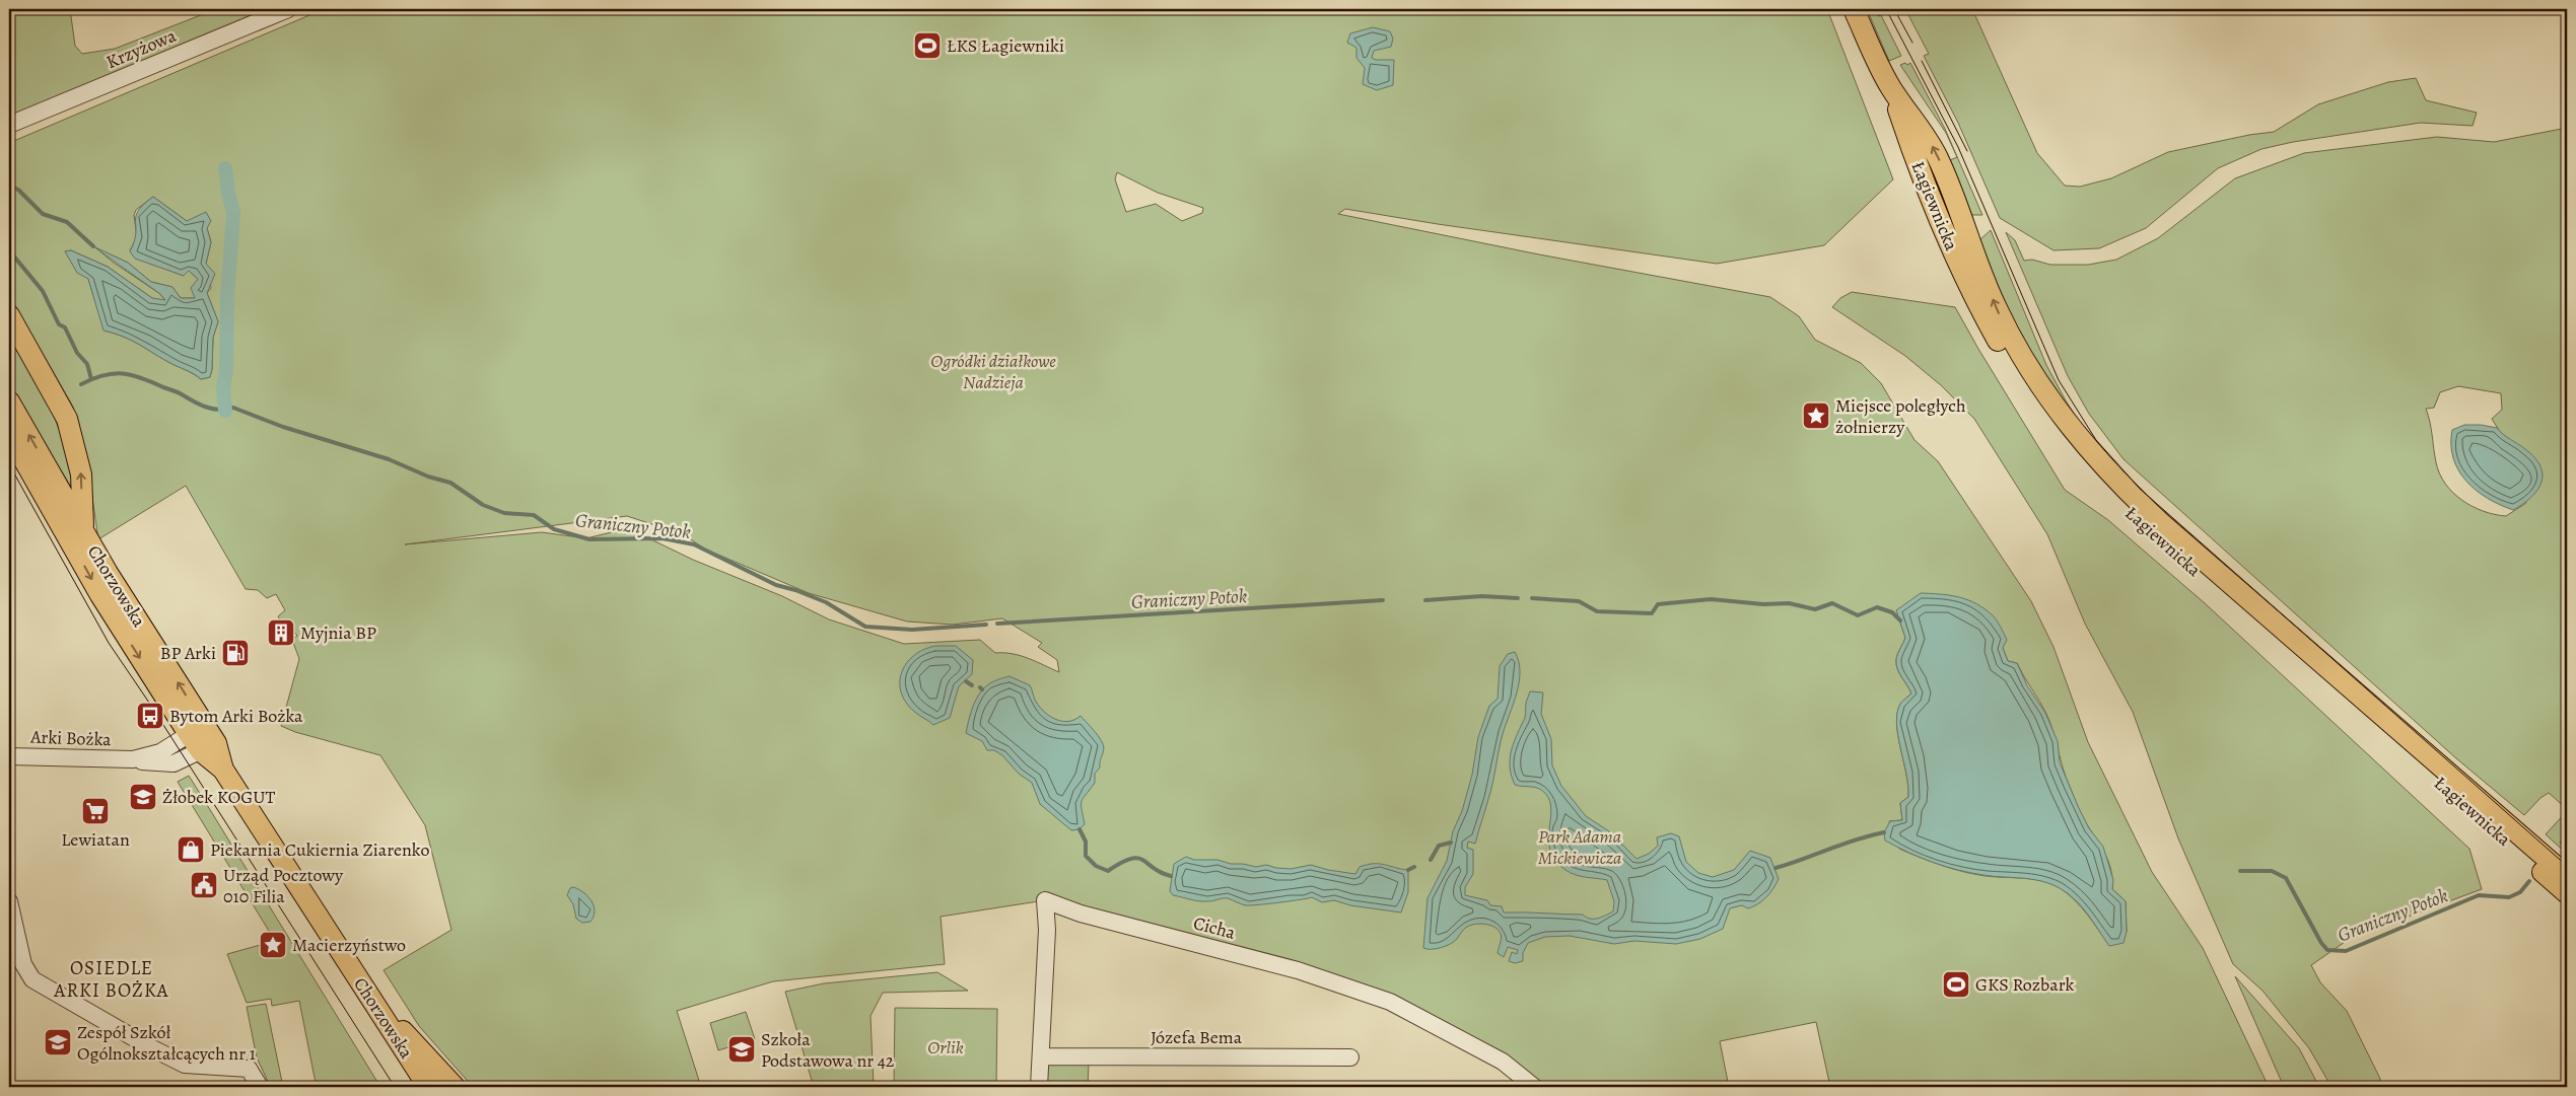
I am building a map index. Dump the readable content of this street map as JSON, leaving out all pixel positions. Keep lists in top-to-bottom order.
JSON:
{
  "streets": {
    "main road": ["Łagiewnicka", "Chorzowska"],
    "street": [
      "Krzyżowa",
      "Arki Bożka",
      "Cicha",
      "Józefa Bema"
    ]
  },
  "crossings": [
    ["Chorzowska", "Arki Bożka"],
    ["Cicha", "Józefa Bema"]
  ],
  "districts": ["OSIEDLE ARKI BOŻKA"],
  "water": ["Graniczny Potok"],
  "parks": ["Ogródki działkowe Nadzieja", "Park Adama Mickiewicza", "Orlik"],
  "places": {
    "sports": ["ŁKS Łagiewniki", "GKS Rozbark"],
    "place": ["Miejsce poległych żołnierzy", "Macierzyństwo"],
    "building": ["Myjnia BP"],
    "fuel station": ["BP Arki"],
    "bus stop": ["Bytom Arki Bożka"],
    "school or university": ["Żłobek KOGUT", "Zespół Szkół Ogólnokształcących nr 1", "Szkoła Podstawowa nr 42"],
    "supermarket": ["Lewiatan"],
    "shop": ["Piekarnia Cukiernia Ziarenko"],
    "public building": ["Urząd Pocztowy 010 Filia"]
  }
}
